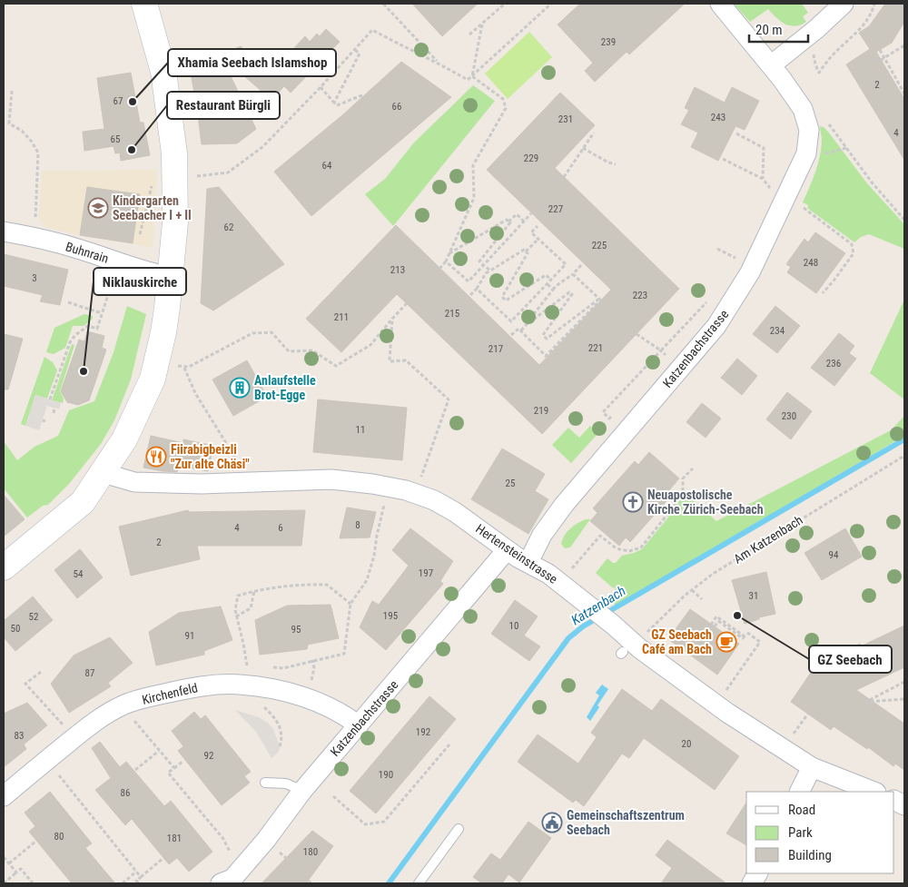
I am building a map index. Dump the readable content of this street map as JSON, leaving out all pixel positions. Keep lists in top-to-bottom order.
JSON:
{
  "streets": {
    "street": [
      "Buhnrain",
      "Katzenbachstrasse",
      "Hertensteinstrasse",
      "Kirchenfeld"
    ],
    "path": ["Am Katzenbach"]
  },
  "crossings": [
    ["Katzenbachstrasse", "Hertensteinstrasse"],
    ["Katzenbachstrasse", "Kirchenfeld"]
  ],
  "water": ["Katzenbach"],
  "places": {
    "other": [
      "Xhamia Seebach Islamshop",
      "Restaurant Bürgli",
      "Niklauskirche",
      "GZ Seebach"
    ],
    "school or university": ["Kindergarten Seebacher I + II"],
    "building": ["Anlaufstelle Brot-Egge"],
    "restaurant": ["Fiirabigbeizli \"Zur alte Chäsi\""],
    "church": ["Neuapostolische Kirche Zürich-Seebach"],
    "cafe": ["GZ Seebach Café am Bach"],
    "public building": ["Gemeinschaftszentrum Seebach"]
  },
  "house_numbers": [
    "239",
    "2",
    "67",
    "66",
    "243",
    "231",
    "4",
    "65",
    "229",
    "64",
    "227",
    "62",
    "225",
    "248",
    "213",
    "3",
    "223",
    "215",
    "211",
    "234",
    "221",
    "217",
    "236",
    "219",
    "230",
    "11",
    "25",
    "8",
    "4",
    "6",
    "2",
    "94",
    "197",
    "54",
    "31",
    "195",
    "52",
    "10",
    "50",
    "95",
    "91",
    "87",
    "192",
    "83",
    "20",
    "92",
    "190",
    "86",
    "80",
    "181",
    "180"
  ],
  "legend": ["Road", "Park", "Building"],
  "scale_bar": "20 m"
}
